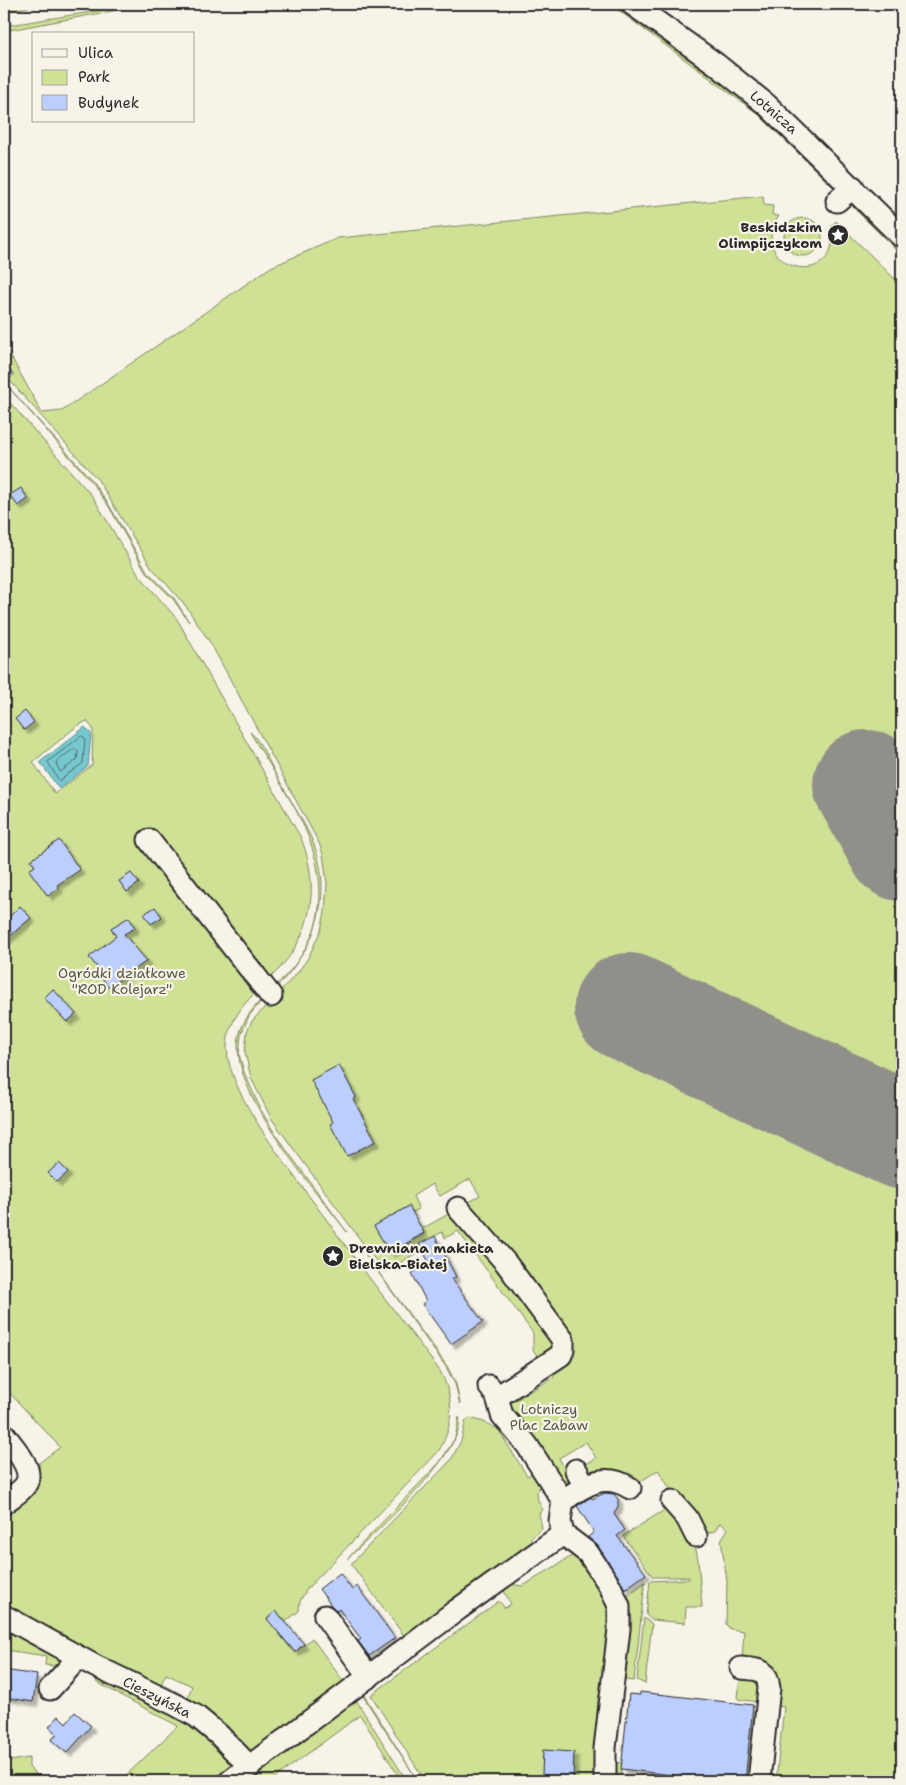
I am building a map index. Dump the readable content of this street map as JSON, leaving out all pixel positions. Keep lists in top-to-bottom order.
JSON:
{
  "streets": {
    "street": ["Lotnicza", "Cieszyńska"]
  },
  "parks": ["Ogródki działkowe \"ROD Kolejarz\"", "Lotniczy Plac Zabaw"],
  "places": {
    "place": ["Beskidzkim Olimpijczykom", "Drewniana makieta Bielska-Białej"]
  },
  "legend": ["Ulica", "Park", "Budynek"]
}
